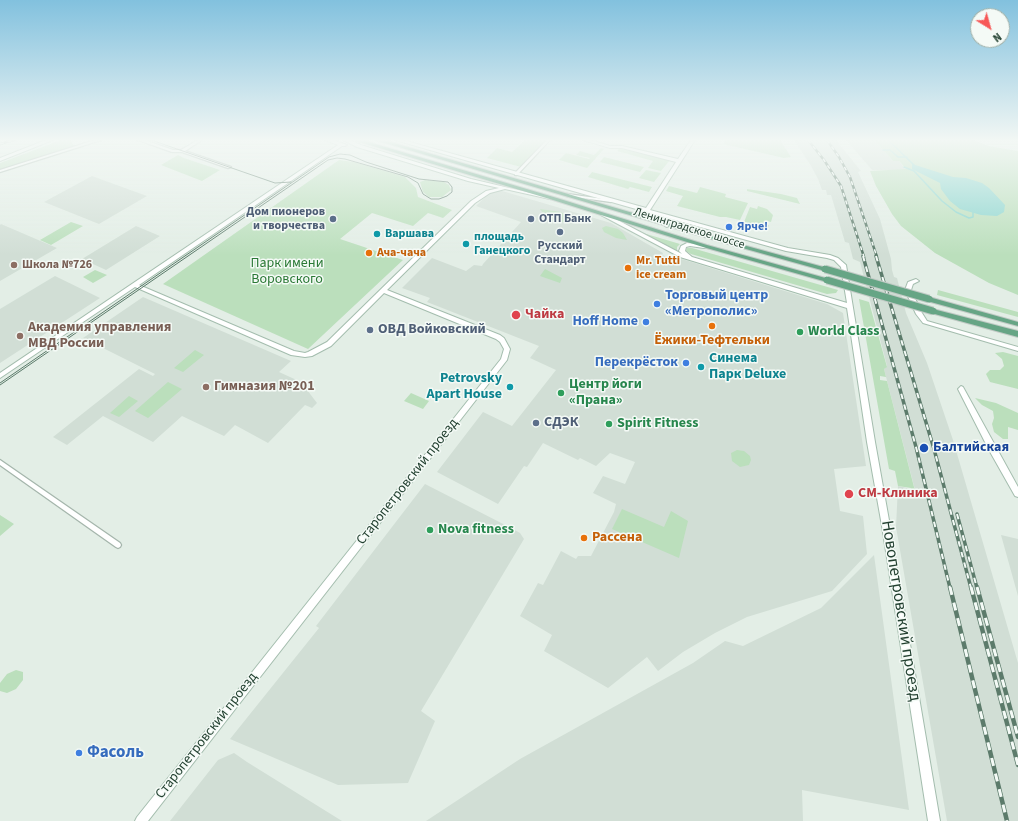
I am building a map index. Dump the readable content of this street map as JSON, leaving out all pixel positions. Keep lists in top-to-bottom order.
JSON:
{
  "streets": {
    "main road": ["Ленинградское шоссе"],
    "street": ["Старопетровский проезд", "Новопетровский проезд"]
  },
  "parks": ["Парк имени Воровского"],
  "places": [
    "Дом пионеров и творчества",
    "ОТП Банк",
    "Ярче!",
    "Русский Стандарт",
    "Варшава",
    "площадь Ганецкого",
    "Ача-чача",
    "Школа №726",
    "Mr. Tutti ice cream",
    "Торговый центр «Метрополис»",
    "Чайка",
    "Hoff Home",
    "Ёжики-Тефтельки",
    "ОВД Войковский",
    "World Class",
    "Академия управления МВД России",
    "Перекрёсток",
    "Синема Парк Deluxe",
    "Гимназия №201",
    "Petrovsky Apart House",
    "Центр йоги «Прана»",
    "СДЭК",
    "Spirit Fitness",
    "Балтийская",
    "СМ-Клиника",
    "Nova fitness",
    "Рассена",
    "Фасоль"
  ],
  "north": "bottom right"
}
